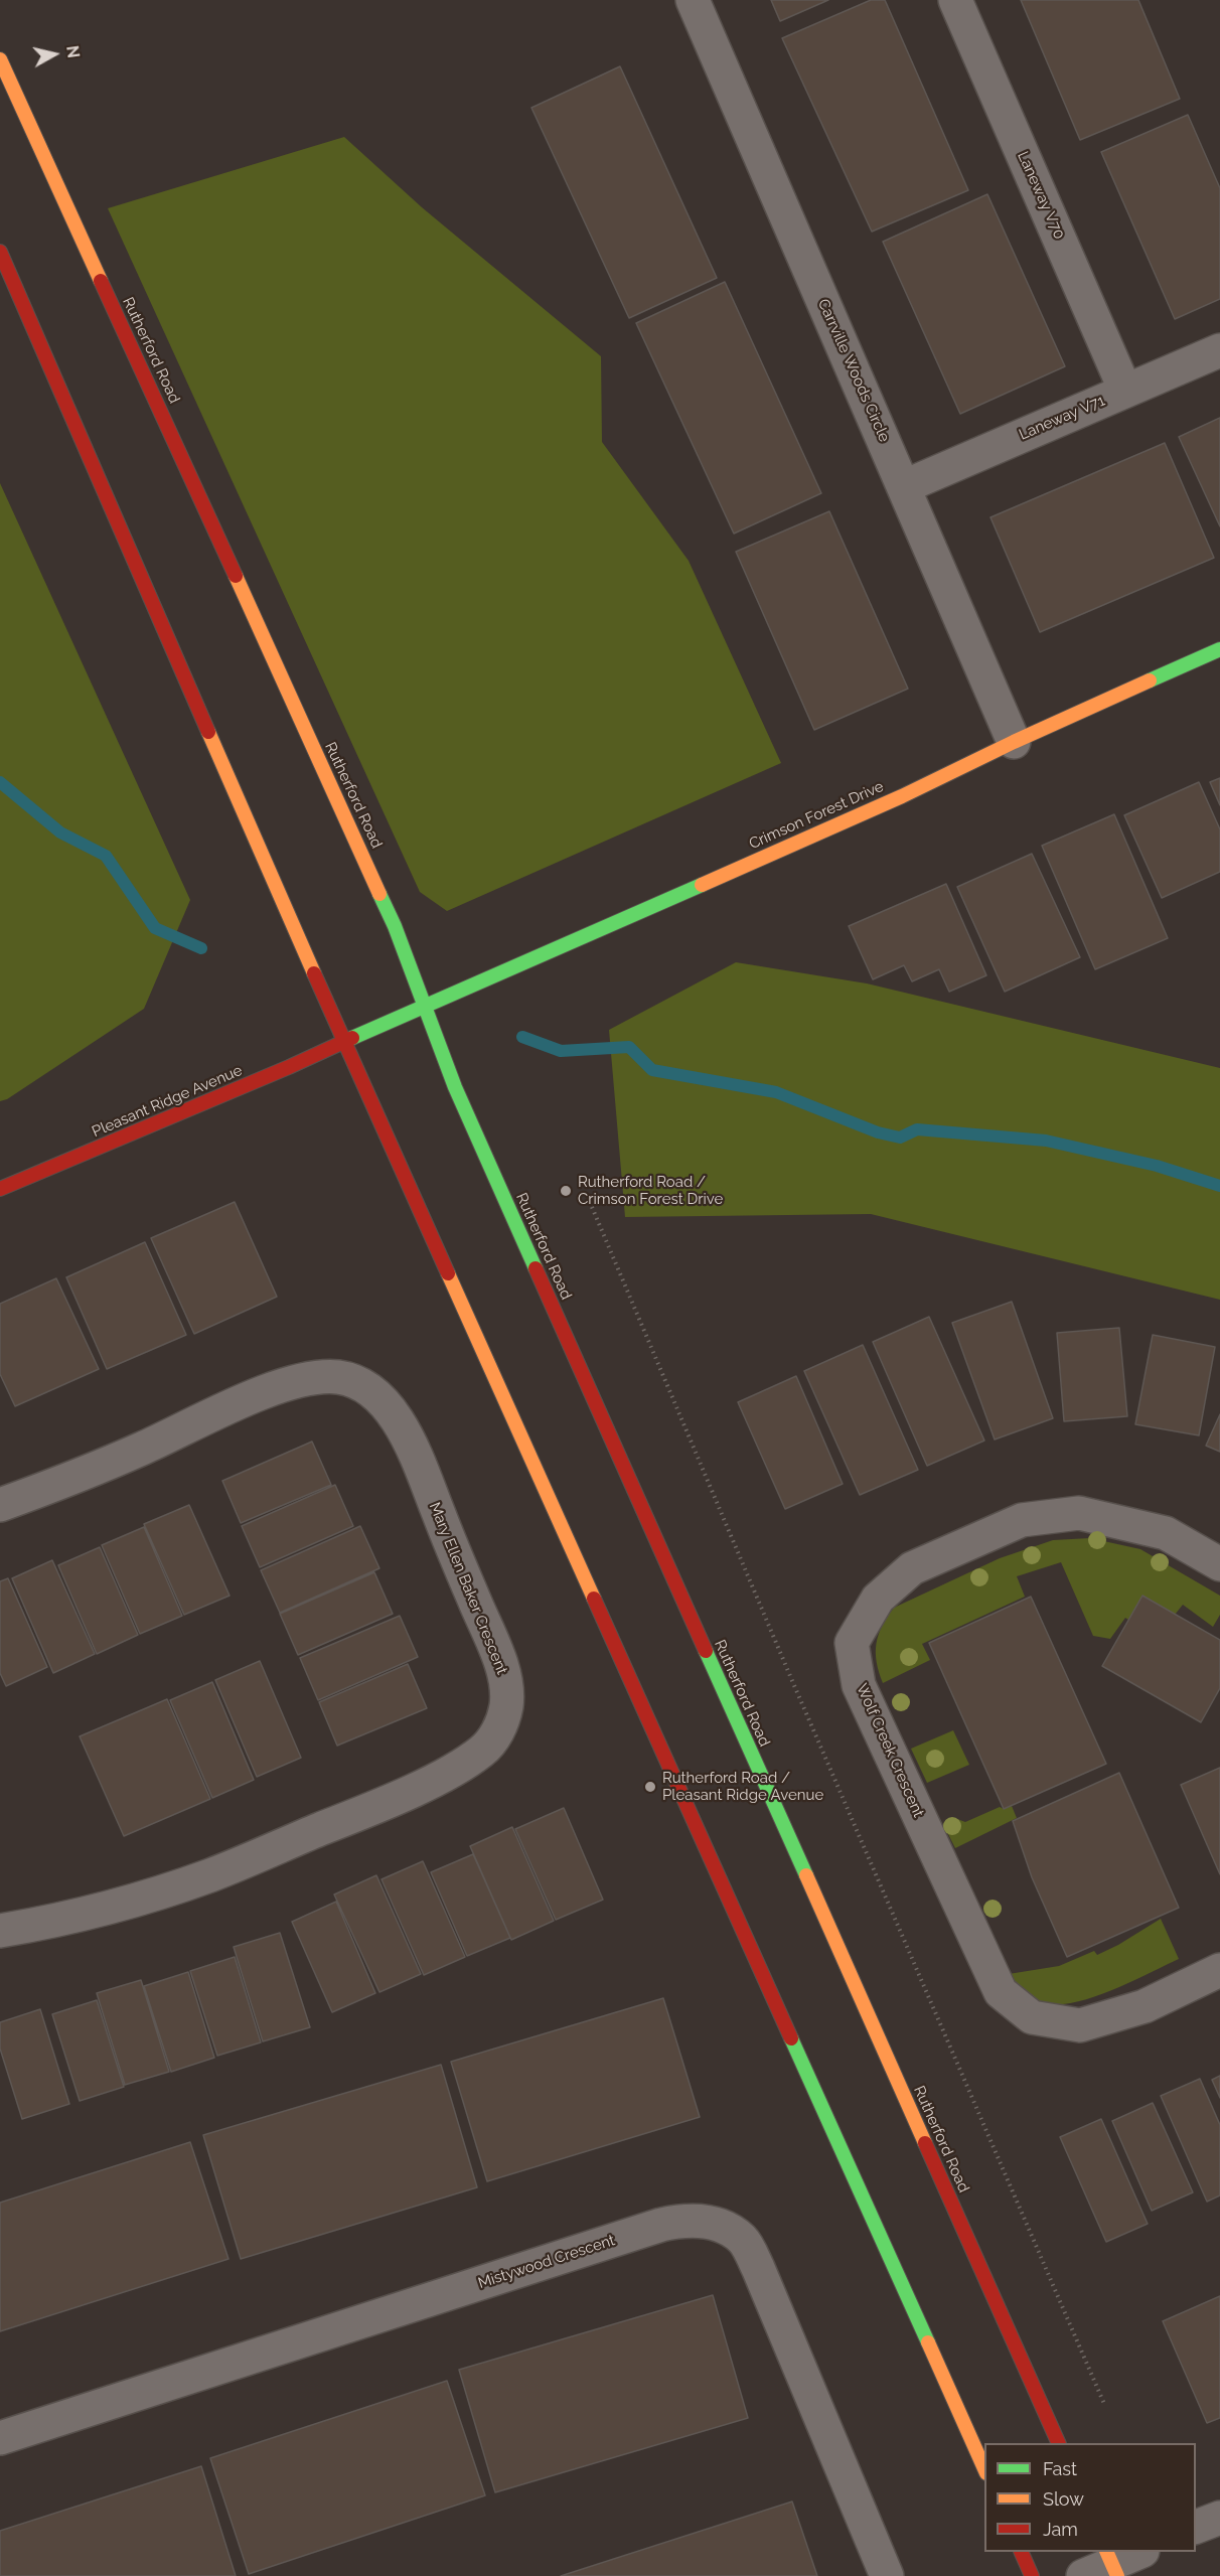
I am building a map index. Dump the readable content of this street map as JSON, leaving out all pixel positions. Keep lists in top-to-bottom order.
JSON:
{
  "streets": {
    "main road": ["Rutherford Road", "Crimson Forest Drive", "Pleasant Ridge Avenue"],
    "street": [
      "Laneway V70",
      "Carrville Woods Circle",
      "Laneway V71",
      "Mary Ellen Baker Crescent",
      "Wolf Creek Crescent",
      "Mistywood Crescent"
    ]
  },
  "crossings": [
    ["Laneway V70", "Laneway V71"],
    ["Rutherford Road", "Crimson Forest Drive"],
    ["Carrville Woods Circle", "Laneway V71"],
    ["Carrville Woods Circle", "Crimson Forest Drive"],
    ["Crimson Forest Drive", "Pleasant Ridge Avenue"]
  ],
  "places": ["Rutherford Road / Crimson Forest Drive", "Rutherford Road / Pleasant Ridge Avenue"],
  "legend": ["Fast", "Slow", "Jam"],
  "north": "right"
}
